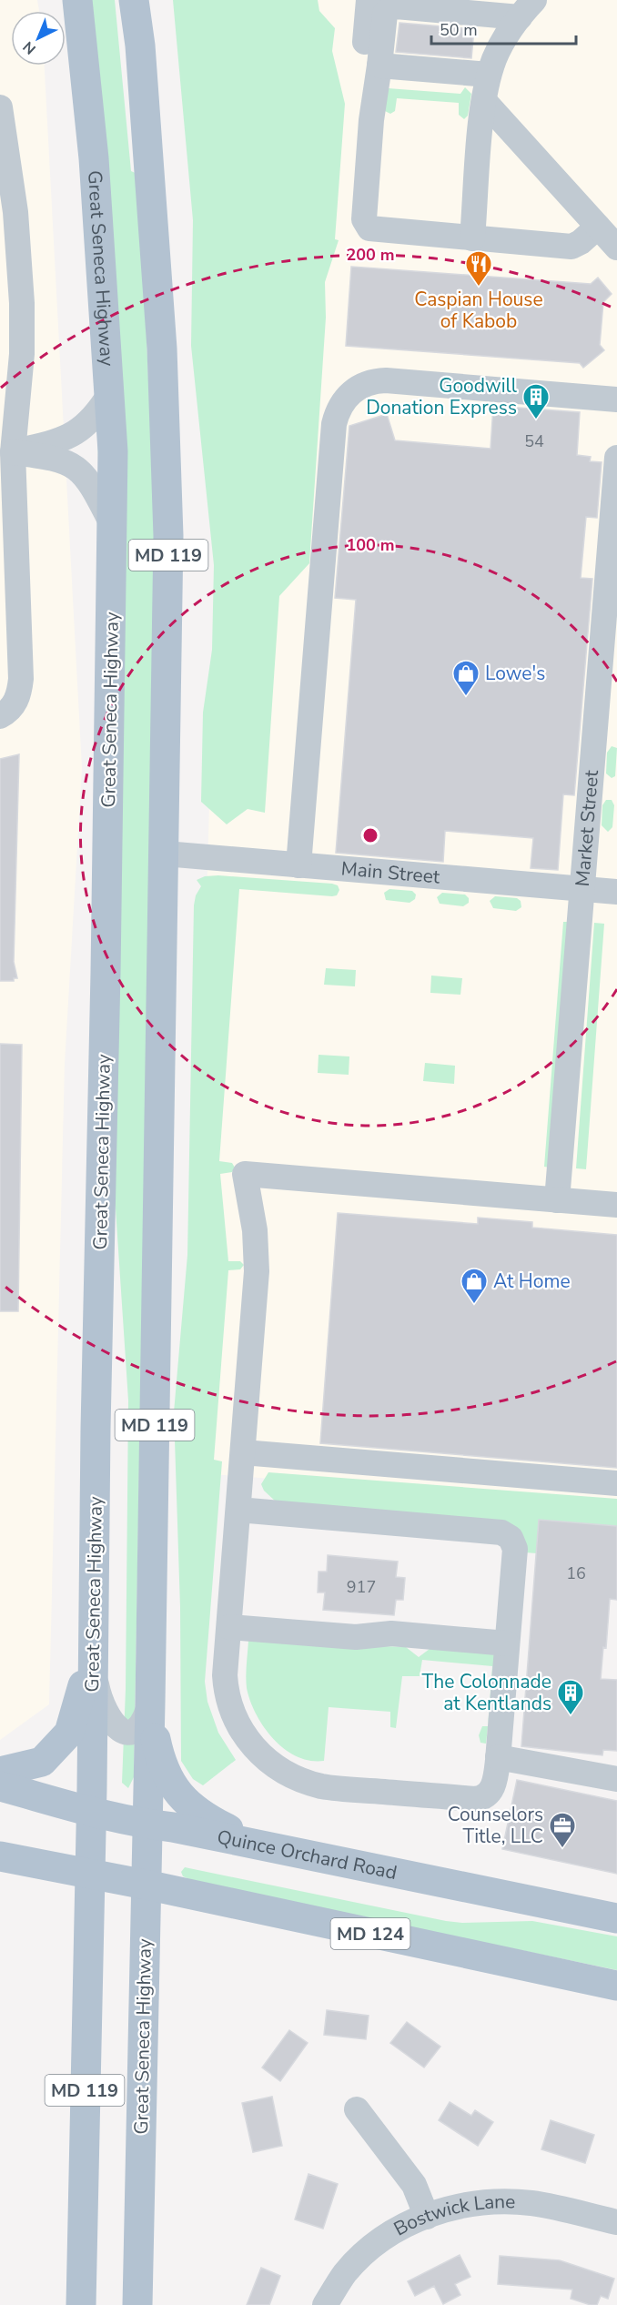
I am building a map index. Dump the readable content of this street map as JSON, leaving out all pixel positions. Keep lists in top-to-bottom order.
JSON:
{
  "streets": {
    "main road": [
      "Great Seneca Highway",
      "MD 119",
      "Quince Orchard Road",
      "MD 124"
    ],
    "street": ["Market Street", "Main Street", "Bostwick Lane"]
  },
  "crossings": [
    ["Great Seneca Highway", "Main Street"],
    ["Great Seneca Highway", "Quince Orchard Road"],
    ["Great Seneca Highway", "MD 124"],
    ["Market Street", "Main Street"]
  ],
  "places": {
    "restaurant": ["Caspian House of Kabob"],
    "building": ["Goodwill Donation Express", "The Colonnade at Kentlands"],
    "shop": ["Lowe's", "At Home"],
    "office": ["Counselors Title, LLC"]
  },
  "house_numbers": ["54", "16", "917"],
  "scale_bar": "50 m",
  "north": "bottom left",
  "rings": ["200 m", "100 m"]
}
